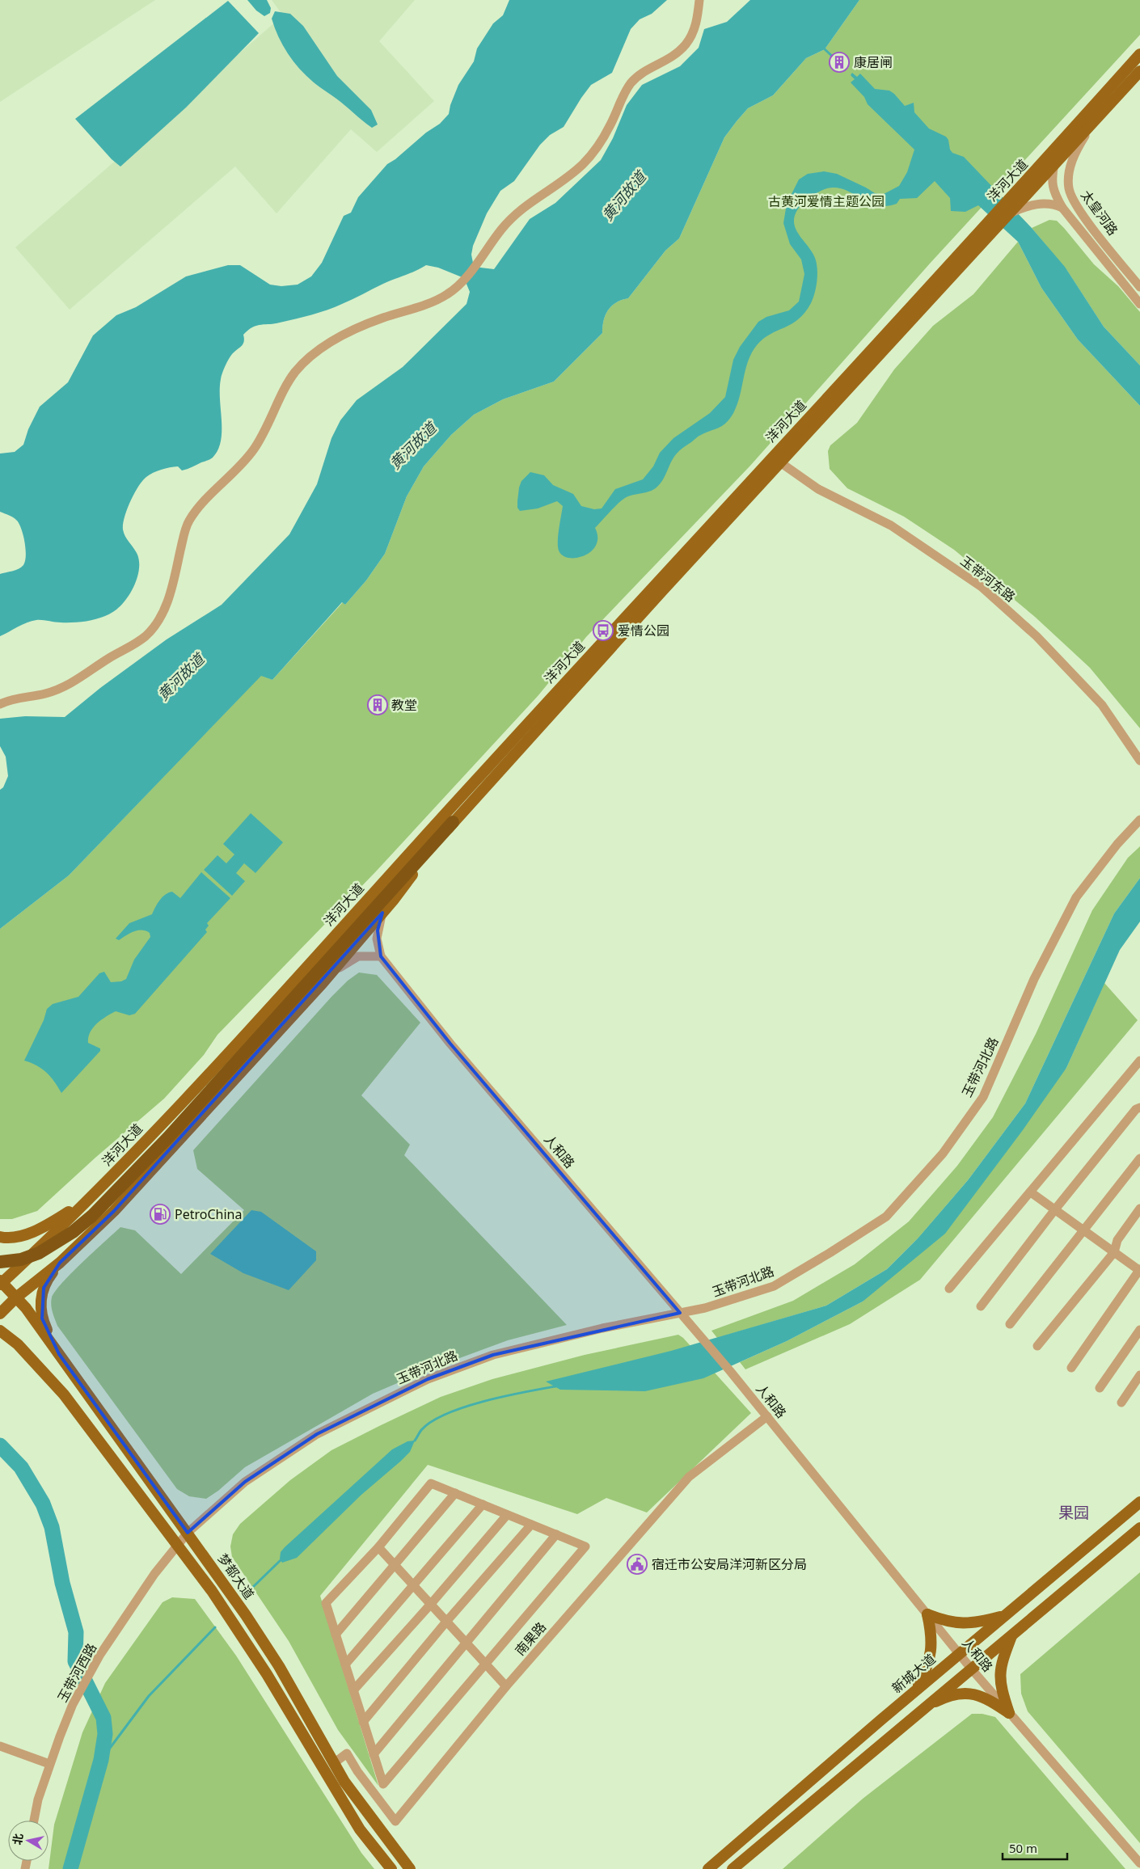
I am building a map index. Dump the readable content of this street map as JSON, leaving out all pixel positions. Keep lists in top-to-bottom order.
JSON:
{
  "streets": {
    "main road": ["洋河大道", "梦都大道", "新城大道"],
    "street": [
      "太皇河路",
      "玉带河东路",
      "玉带河北路",
      "人和路",
      "南果路",
      "玉带河西路"
    ]
  },
  "crossings": [
    ["洋河大道", "太皇河路"],
    ["洋河大道", "玉带河东路"],
    ["洋河大道", "梦都大道"],
    ["玉带河北路", "人和路"],
    ["玉带河北路", "梦都大道"],
    ["玉带河北路", "玉带河西路"],
    ["人和路", "南果路"],
    ["人和路", "新城大道"],
    ["梦都大道", "南果路"]
  ],
  "districts": ["果园"],
  "water": ["黄河故道"],
  "parks": ["古黄河爱情主题公园"],
  "places": {
    "building": ["康居闸", "教堂"],
    "bus stop": ["爱情公园"],
    "fuel station": ["PetroChina"],
    "public building": ["宿迁市公安局洋河新区分局"]
  },
  "scale_bar": "50 m",
  "north": "left"
}
